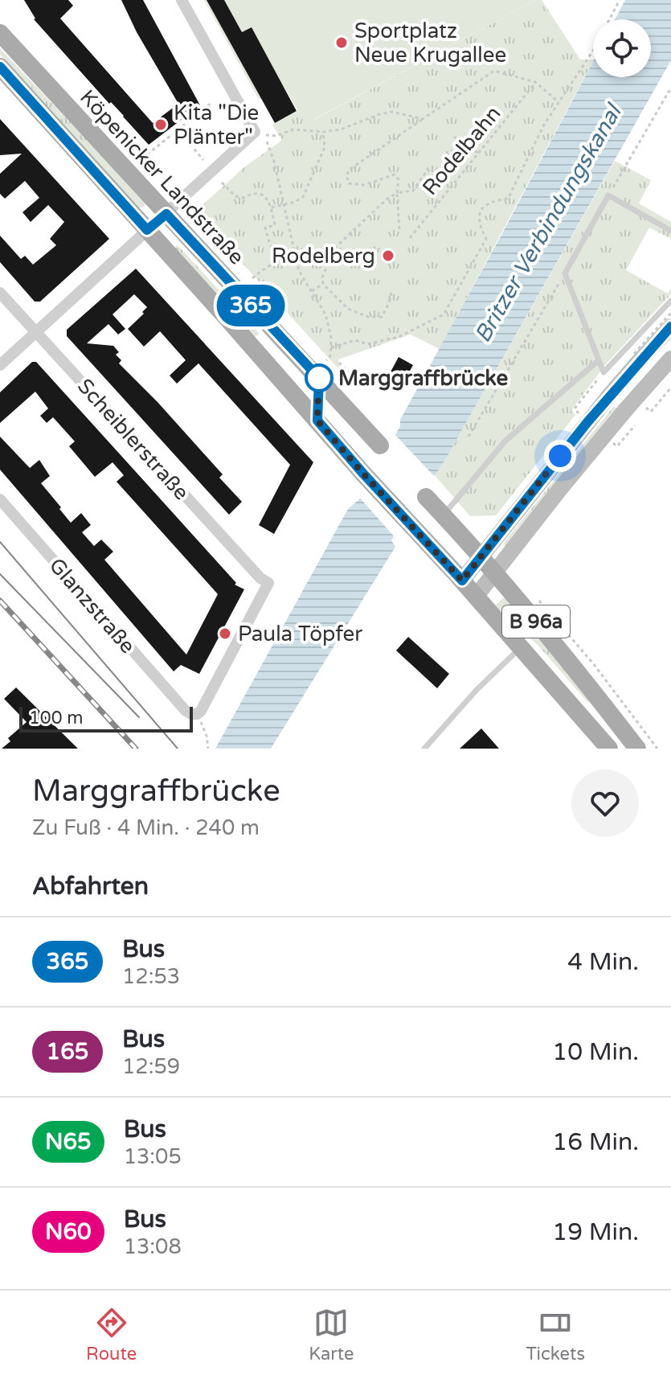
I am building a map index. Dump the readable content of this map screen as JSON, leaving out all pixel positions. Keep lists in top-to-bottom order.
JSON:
{
  "streets": {
    "main road": ["Köpenicker Landstraße", "B 96a"],
    "street": ["Scheiblerstraße", "Glanzstraße"],
    "path": ["Rodelbahn"]
  },
  "crossings": [
    ["Scheiblerstraße", "Glanzstraße"]
  ],
  "water": ["Britzer Verbindungskanal"],
  "places": [
    "Sportplatz Neue Krugallee",
    "Kita \"Die Plänter\"",
    "Rodelberg",
    "Marggraffbrücke",
    "Paula Töpfer"
  ],
  "lines": ["bus line 365"],
  "scale_bar": "100 m",
  "page": {
    "on_map": "365",
    "scale": "100 m",
    "heading": [
      ["Marggraffbrücke", "Zu Fuß · 4 Min. · 240 m"],
      "Abfahrten"
    ],
    "list": [
      {
        "mark": "365",
        "name": "Bus",
        "note": "12:53",
        "value": "4 Min."
      },
      {
        "mark": "165",
        "name": "Bus",
        "note": "12:59",
        "value": "10 Min."
      },
      {
        "mark": "N65",
        "name": "Bus",
        "note": "13:05",
        "value": "16 Min."
      },
      {
        "mark": "N60",
        "name": "Bus",
        "note": "13:08",
        "value": "19 Min."
      }
    ],
    "tabs": ["Route", "Karte", "Tickets"]
  }
}
